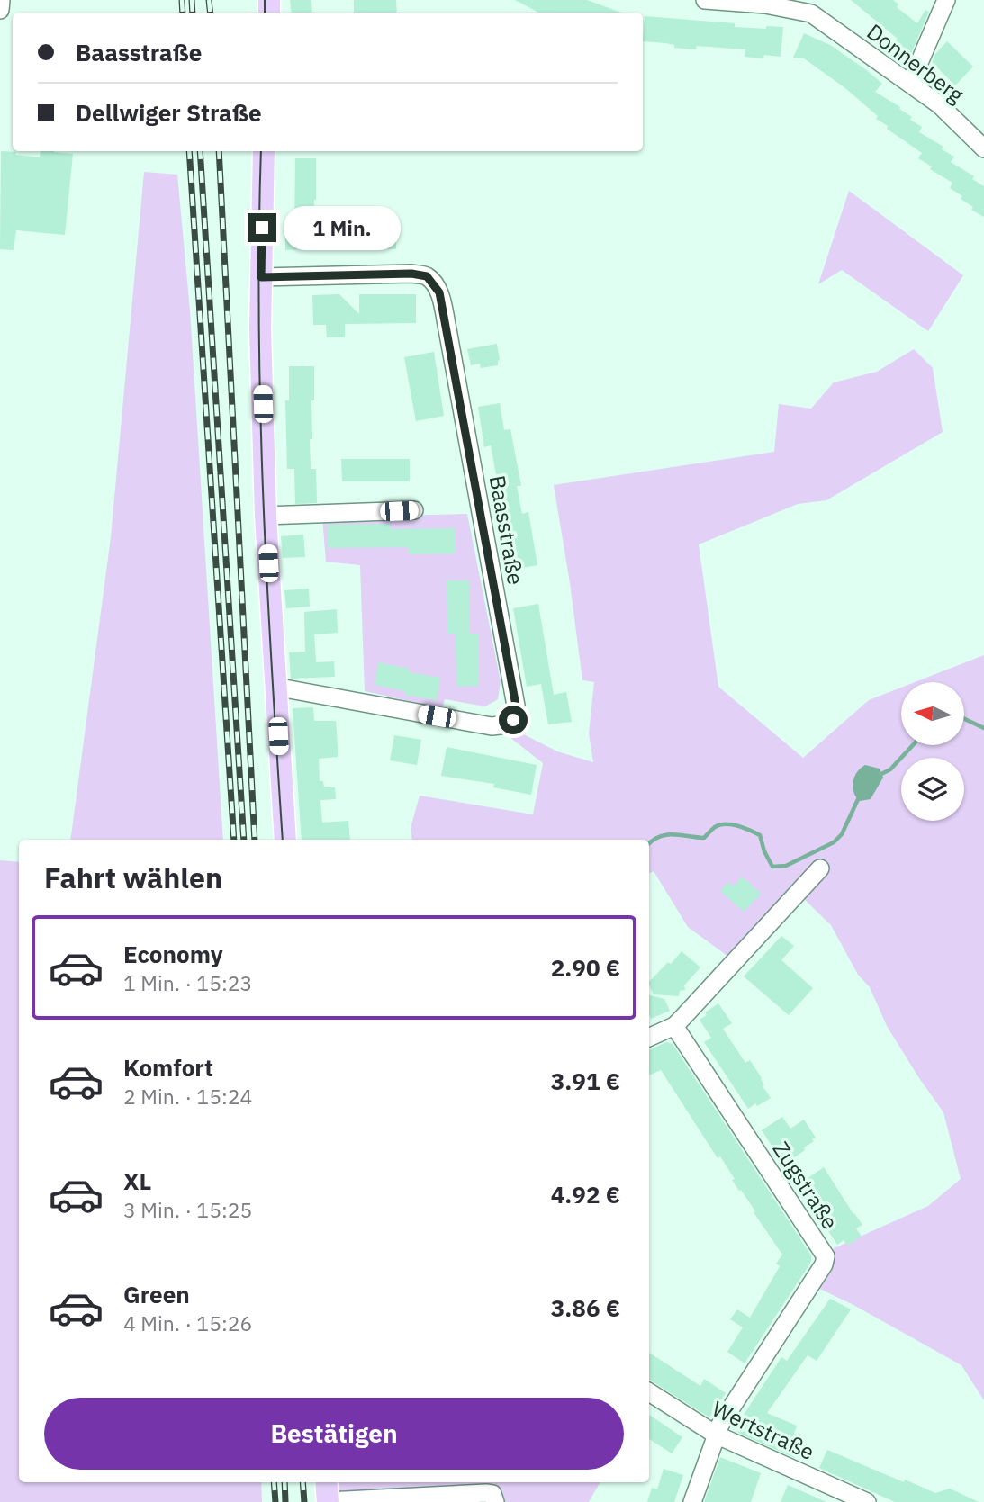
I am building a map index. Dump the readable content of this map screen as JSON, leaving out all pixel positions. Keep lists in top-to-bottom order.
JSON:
{
  "streets": {
    "street": [
      "Donnerberg",
      "Baasstraße",
      "Zugstraße",
      "Wertstraße"
    ]
  },
  "crossings": [
    ["Zugstraße", "Wertstraße"]
  ],
  "north": "left",
  "page": {
    "banner": ["Baasstraße", "Dellwiger Straße"],
    "bubble": "1 Min.",
    "heading": "Fahrt wählen",
    "list": [
      {
        "name": "Economy",
        "note": "1 Min. · 15:23",
        "value": "2.90 €"
      },
      {
        "name": "Komfort",
        "note": "2 Min. · 15:24",
        "value": "3.91 €"
      },
      {
        "name": "XL",
        "note": "3 Min. · 15:25",
        "value": "4.92 €"
      },
      {
        "name": "Green",
        "note": "4 Min. · 15:26",
        "value": "3.86 €"
      }
    ],
    "buttons": "Bestätigen"
  }
}
